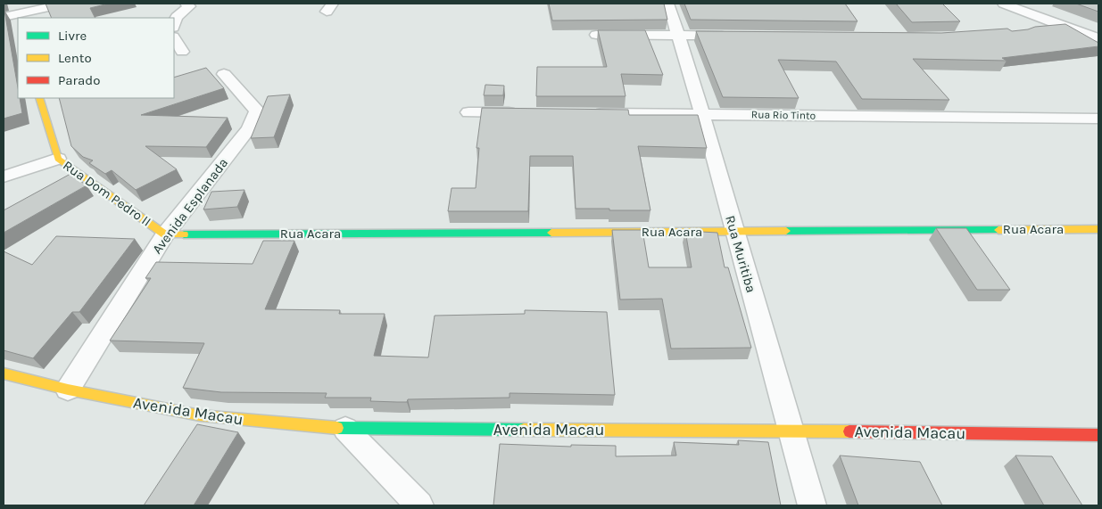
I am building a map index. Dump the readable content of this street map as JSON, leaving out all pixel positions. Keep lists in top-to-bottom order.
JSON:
{
  "streets": {
    "street": [
      "Rua Rio Tinto",
      "Rua Dom Pedro II",
      "Avenida Esplanada",
      "Rua Acara",
      "Rua Muritiba",
      "Avenida Macau"
    ]
  },
  "crossings": [
    ["Rua Rio Tinto", "Rua Muritiba"],
    ["Rua Dom Pedro II", "Avenida Esplanada"],
    ["Rua Dom Pedro II", "Rua Acara"],
    ["Avenida Esplanada", "Rua Acara"],
    ["Avenida Esplanada", "Avenida Macau"],
    ["Rua Acara", "Rua Muritiba"],
    ["Rua Muritiba", "Avenida Macau"]
  ],
  "legend": ["Livre", "Lento", "Parado"]
}
